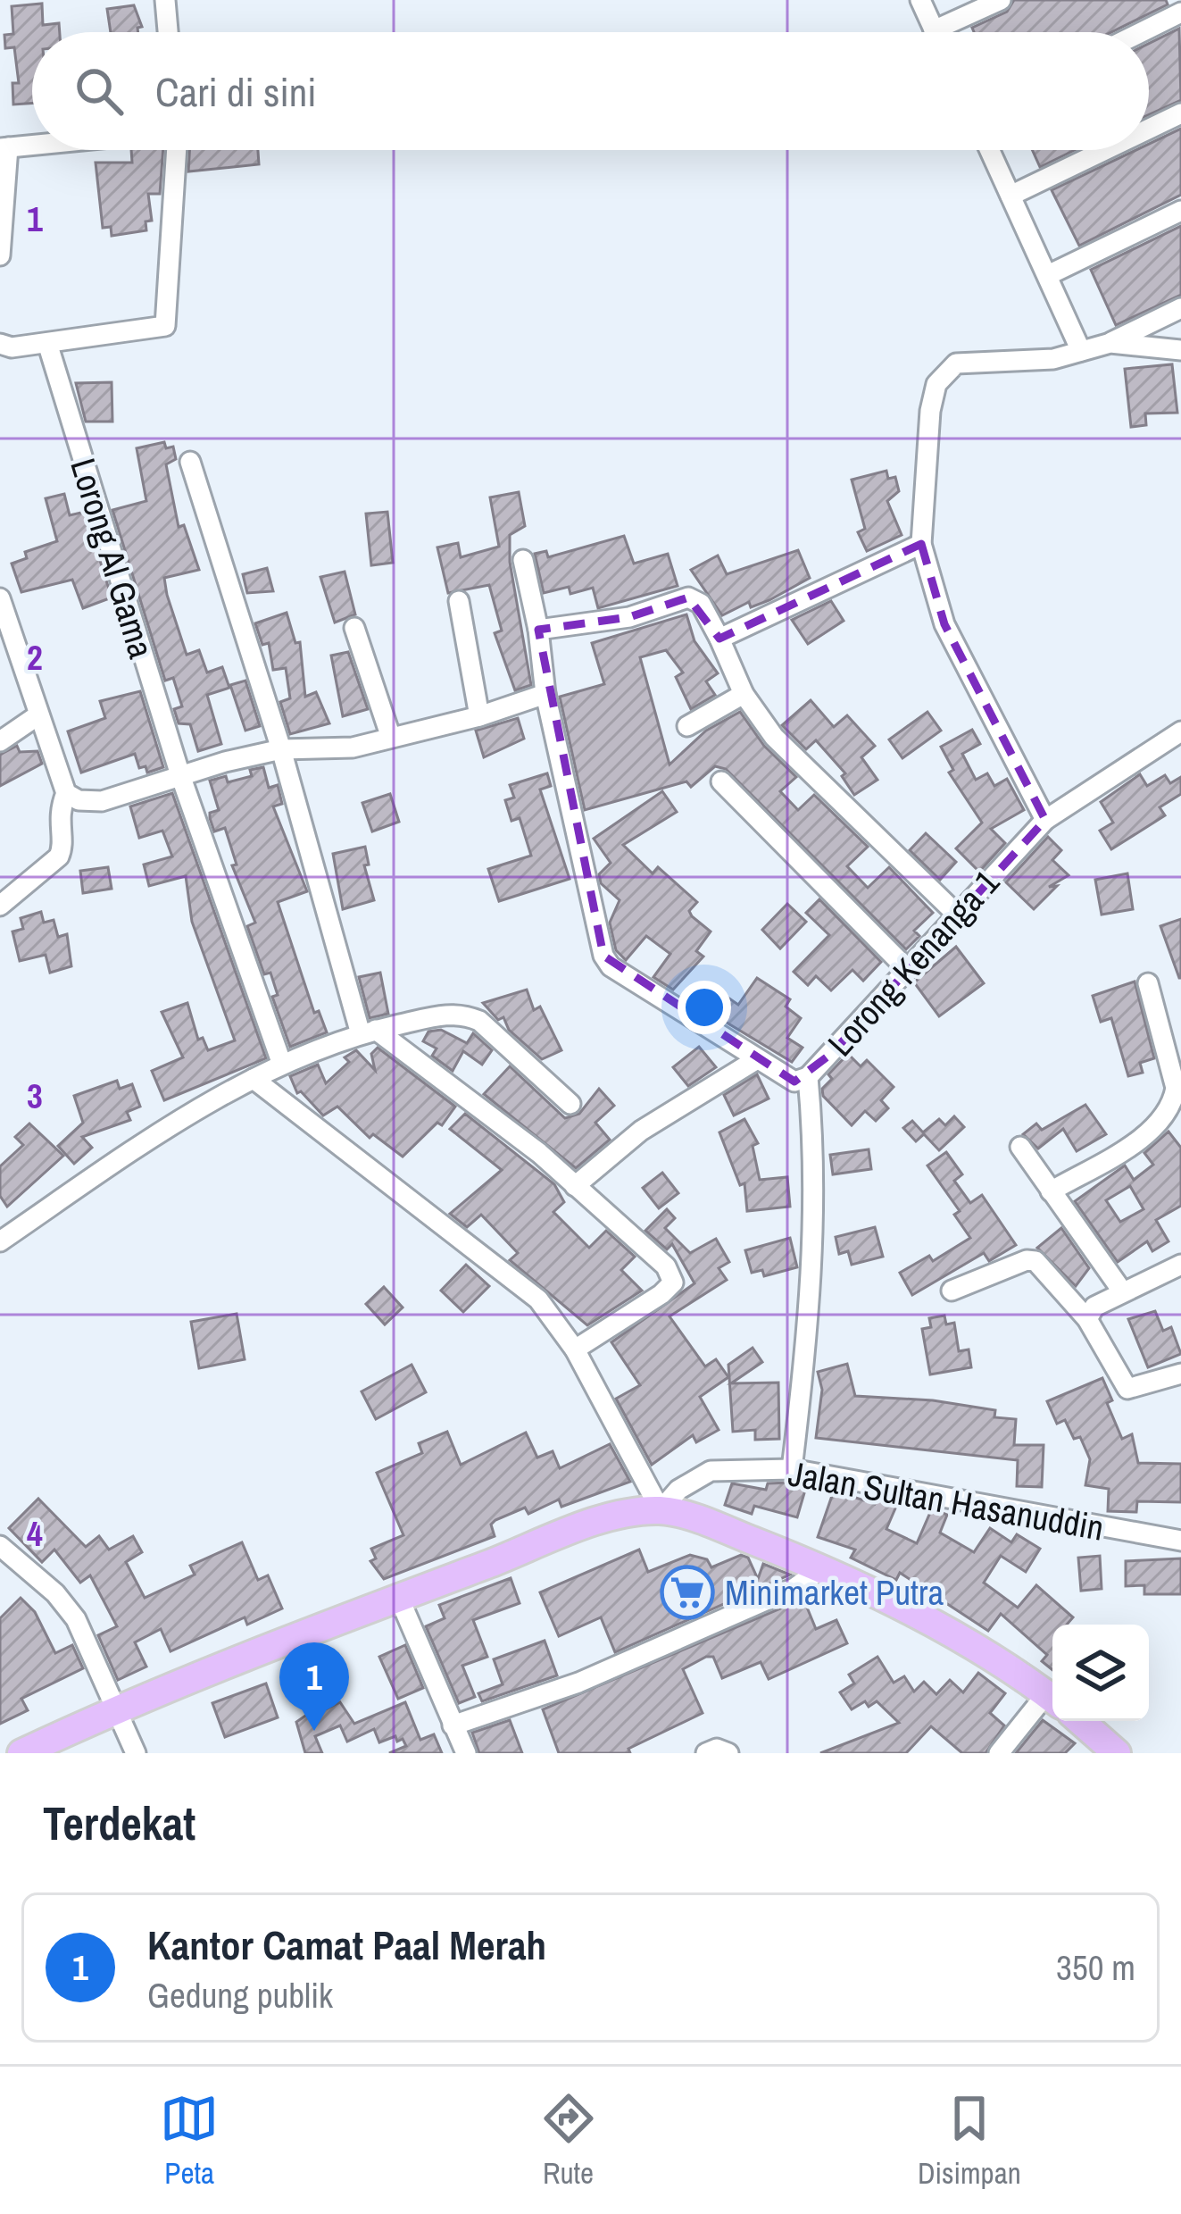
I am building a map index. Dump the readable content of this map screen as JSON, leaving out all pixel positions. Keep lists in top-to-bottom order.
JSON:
{
  "streets": {
    "street": ["Lorong Al Gama", "Lorong Kenanga 1", "Jalan Sultan Hasanuddin"]
  },
  "crossings": [
    ["Lorong Kenanga 1", "Jalan Sultan Hasanuddin"]
  ],
  "places": {
    "supermarket": ["Minimarket Putra"]
  },
  "page": {
    "search": "Cari di sini",
    "pins": "1",
    "heading": "Terdekat",
    "list": [
      {
        "mark": "1",
        "name": "Kantor Camat Paal Merah",
        "note": "Gedung publik",
        "value": "350 m"
      }
    ],
    "nav": ["Peta", "Rute", "Disimpan"]
  },
  "grid": {
    "rows": [
      "1",
      "2",
      "3",
      "4"
    ]
  }
}
